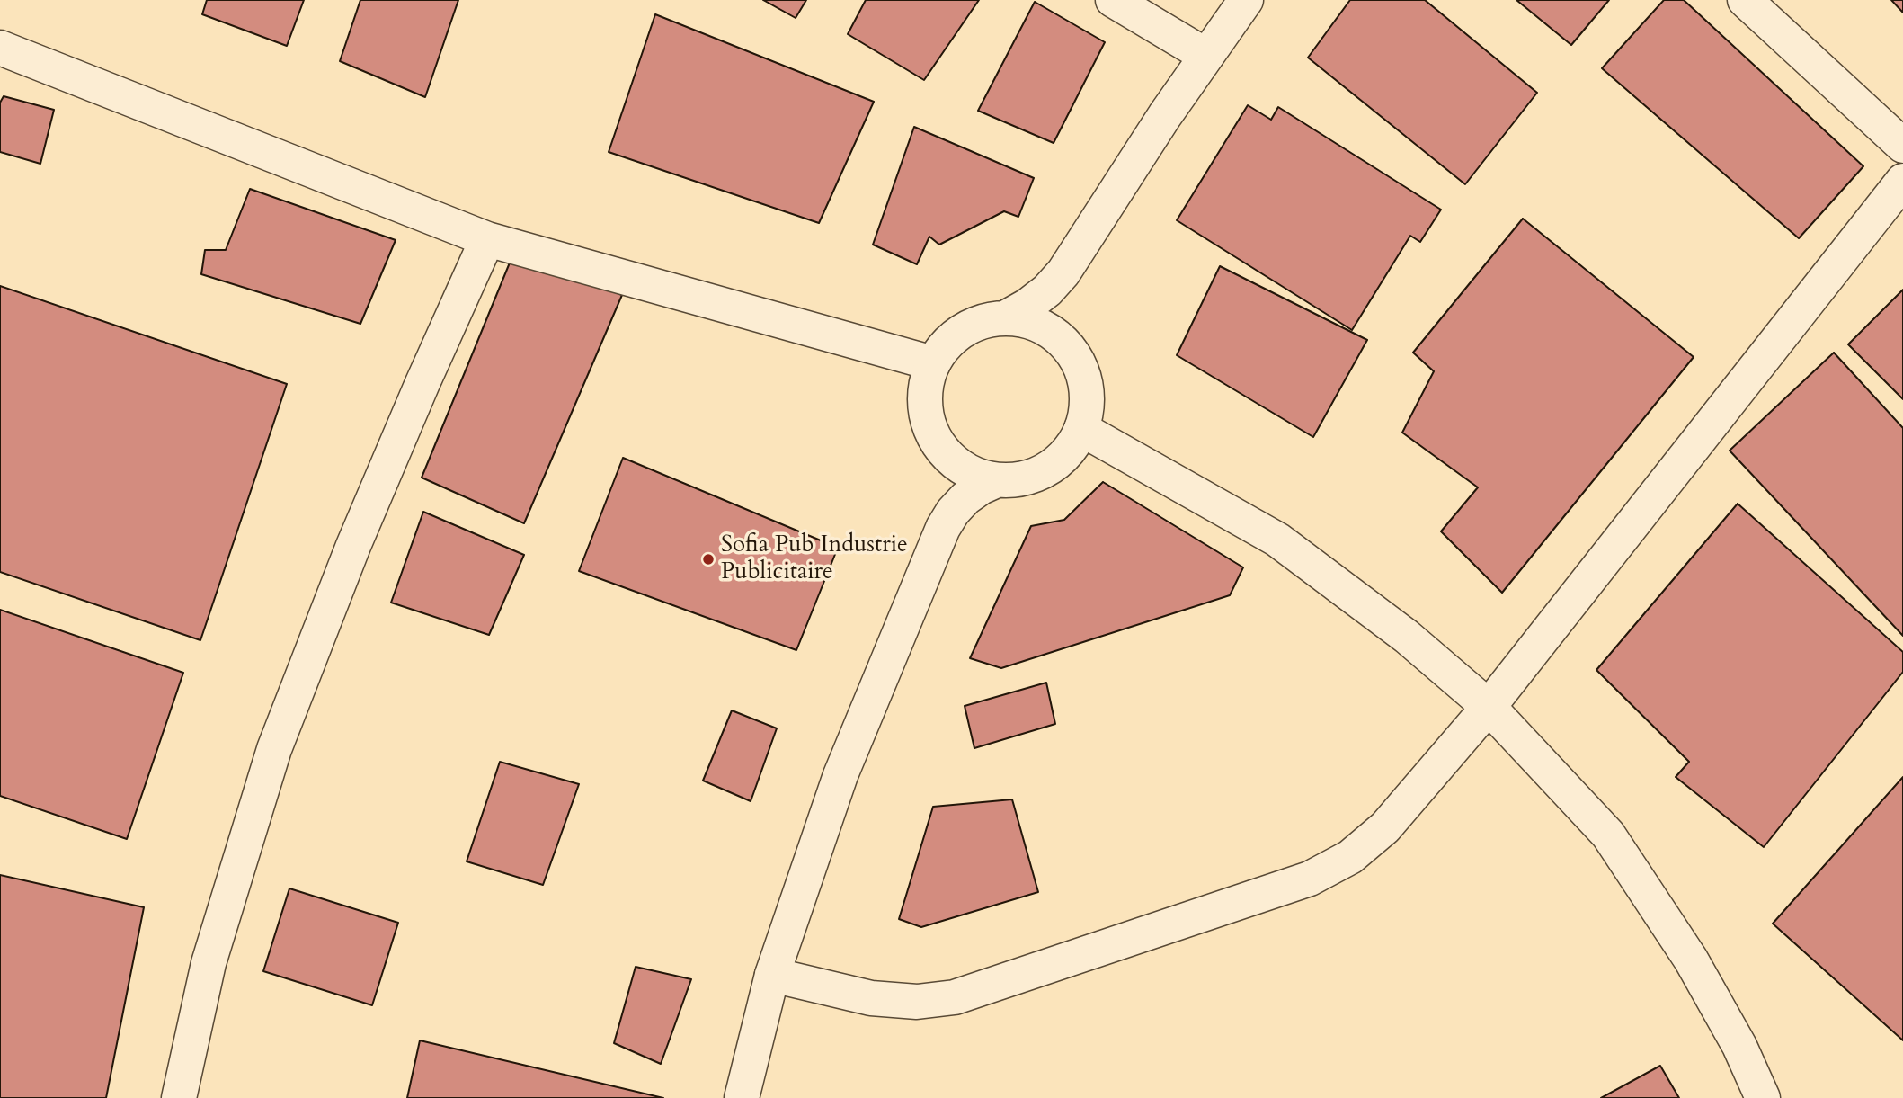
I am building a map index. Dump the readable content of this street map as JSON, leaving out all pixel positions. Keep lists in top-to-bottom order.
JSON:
{
  "places": ["Sofia Pub Industrie Publicitaire"]
}
